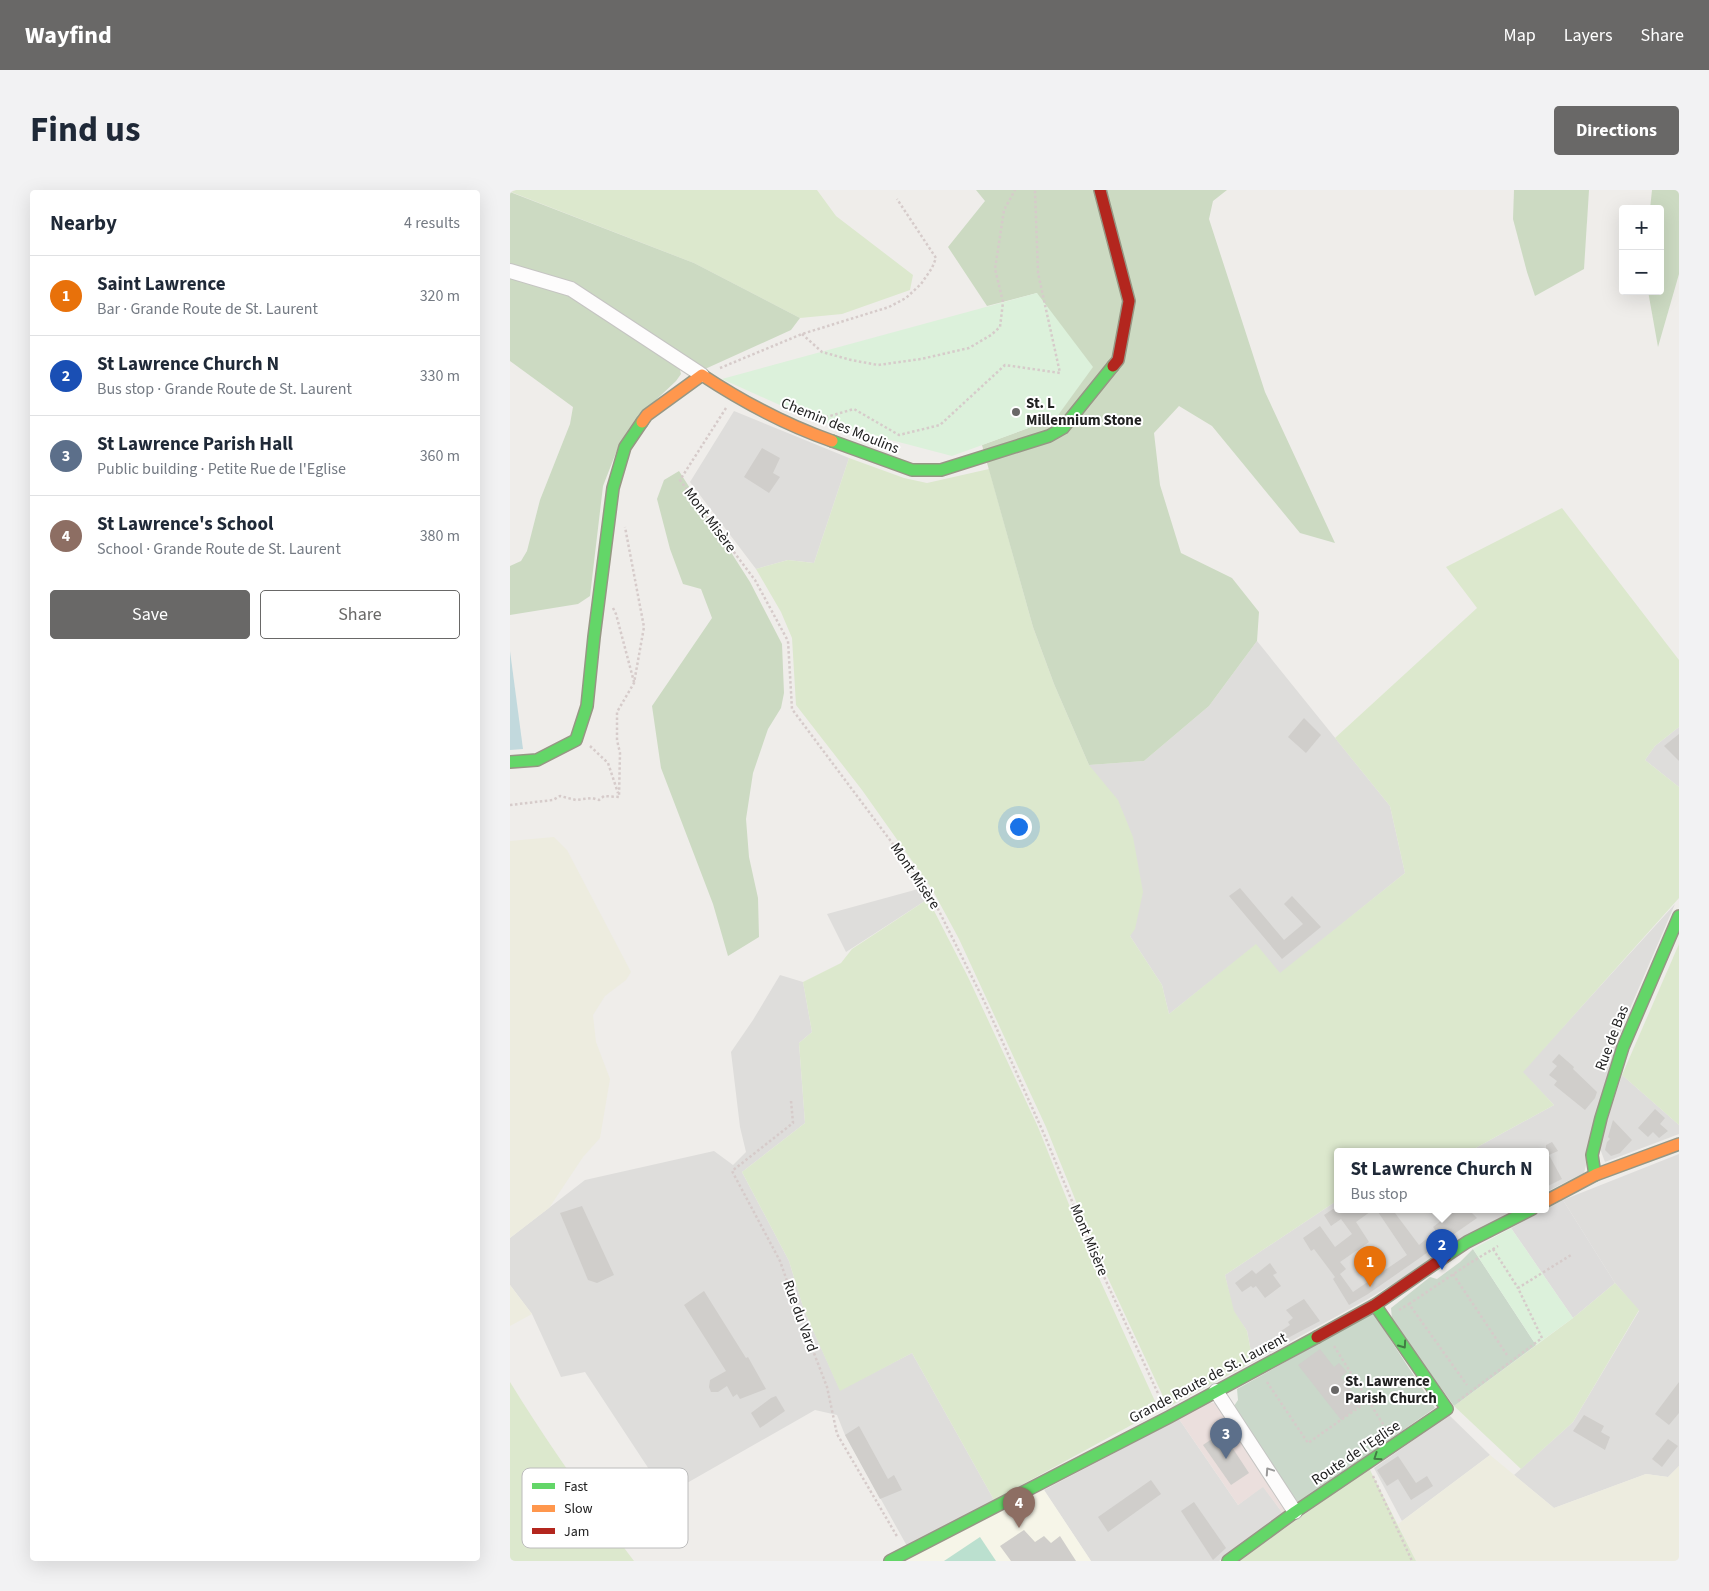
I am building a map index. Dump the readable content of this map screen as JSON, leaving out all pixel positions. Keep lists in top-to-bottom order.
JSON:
{
  "streets": {
    "street": [
      "Chemin des Moulins",
      "Rue de Bas",
      "Grande Route de St. Laurent",
      "Route de l'Eglise"
    ],
    "path": ["Mont Misère", "Rue du Vard"]
  },
  "crossings": [
    ["Chemin des Moulins", "Mont Misère"],
    ["Mont Misère", "Grande Route de St. Laurent"],
    ["Rue du Vard", "Grande Route de St. Laurent"]
  ],
  "places": ["St. L Millennium Stone", "St. Lawrence Parish Church"],
  "legend": ["Fast", "Slow", "Jam"],
  "page": {
    "header": "Wayfind",
    "nav": ["Map", "Layers", "Share"],
    "title": "Find us",
    "buttons": [
      "Directions",
      ["Save", "Share"]
    ],
    "heading": ["Nearby", "4 results"],
    "map_buttons": ["+", "−"],
    "list": [
      {
        "mark": "1",
        "name": "Saint Lawrence",
        "note": "Bar · Grande Route de St. Laurent",
        "value": "320 m"
      },
      {
        "mark": "2",
        "name": "St Lawrence Church N",
        "note": "Bus stop · Grande Route de St. Laurent",
        "value": "330 m"
      },
      {
        "mark": "3",
        "name": "St Lawrence Parish Hall",
        "note": "Public building · Petite Rue de l'Eglise",
        "value": "360 m"
      },
      {
        "mark": "4",
        "name": "St Lawrence's School",
        "note": "School · Grande Route de St. Laurent",
        "value": "380 m"
      }
    ],
    "popup": ["St Lawrence Church N", "Bus stop"],
    "pins": [
      "2",
      "1",
      "3",
      "4"
    ]
  }
}
